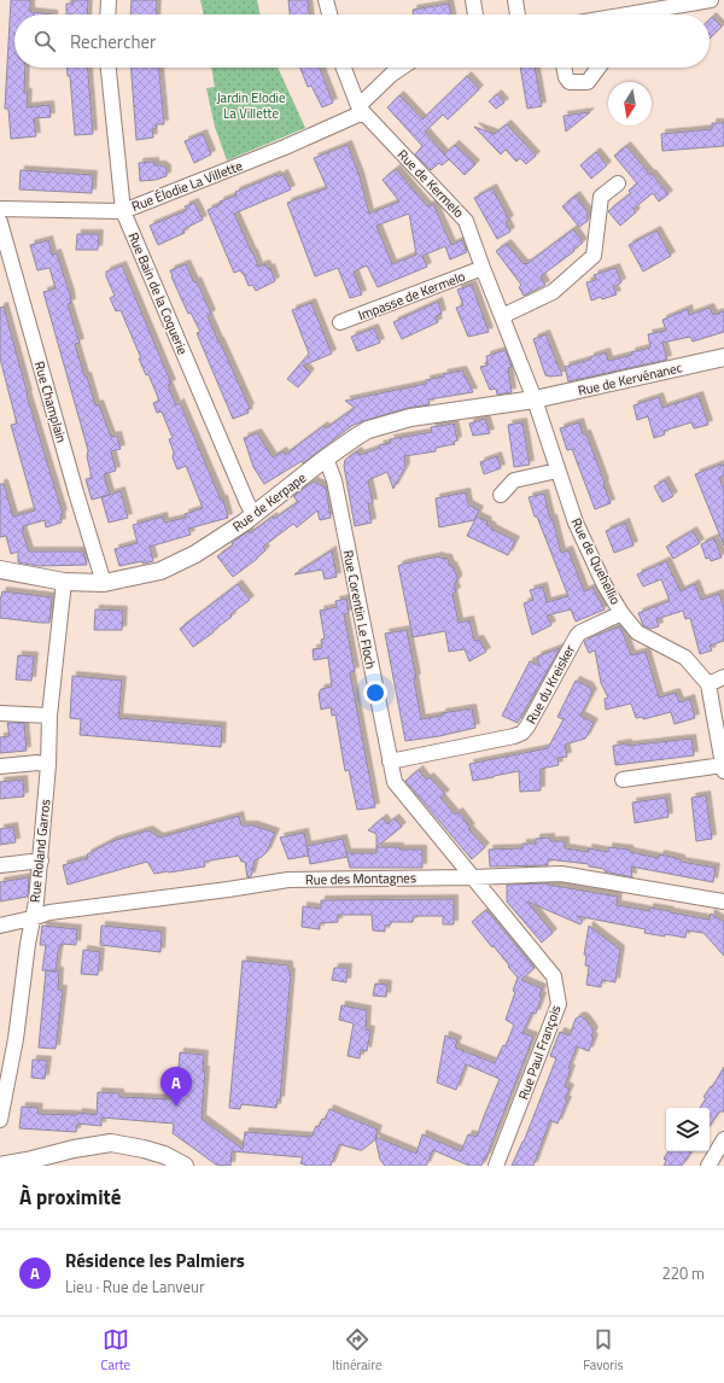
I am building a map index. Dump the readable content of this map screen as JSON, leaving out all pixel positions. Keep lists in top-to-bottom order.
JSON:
{
  "streets": {
    "street": [
      "Rue de Kermelo",
      "Rue Élodie La Villette",
      "Rue Bain de la Coquerie",
      "Impasse de Kermelo",
      "Rue de Kervénanec",
      "Rue Champlain",
      "Rue de Kerpape",
      "Rue de Quehellio",
      "Rue Corentin Le Floch",
      "Rue du Kreisker",
      "Rue Roland Garros",
      "Rue des Montagnes",
      "Rue Paul François"
    ]
  },
  "crossings": [
    ["Rue de Kermelo", "Rue Élodie La Villette"],
    ["Rue de Kermelo", "Impasse de Kermelo"],
    ["Rue de Kermelo", "Rue de Kervénanec"],
    ["Rue de Kermelo", "Rue de Kerpape"],
    ["Rue de Kermelo", "Rue de Quehellio"],
    ["Rue Élodie La Villette", "Rue Bain de la Coquerie"],
    ["Rue Bain de la Coquerie", "Rue de Kerpape"],
    ["Rue de Kervénanec", "Rue de Kerpape"],
    ["Rue de Kervénanec", "Rue de Quehellio"],
    ["Rue Champlain", "Rue de Kerpape"],
    ["Rue de Kerpape", "Rue de Quehellio"],
    ["Rue de Kerpape", "Rue Corentin Le Floch"],
    ["Rue de Kerpape", "Rue Roland Garros"],
    ["Rue de Quehellio", "Rue du Kreisker"],
    ["Rue Corentin Le Floch", "Rue du Kreisker"],
    ["Rue Corentin Le Floch", "Rue des Montagnes"],
    ["Rue Corentin Le Floch", "Rue Paul François"],
    ["Rue Roland Garros", "Rue des Montagnes"],
    ["Rue des Montagnes", "Rue Paul François"]
  ],
  "parks": ["Jardin Elodie La Villette"],
  "north": "bottom",
  "page": {
    "search": "Rechercher",
    "pins": "A",
    "heading": "À proximité",
    "list": [
      {
        "mark": "A",
        "name": "Résidence les Palmiers",
        "note": "Lieu · Rue de Lanveur",
        "value": "220 m"
      }
    ],
    "nav": ["Carte", "Itinéraire", "Favoris"]
  }
}
